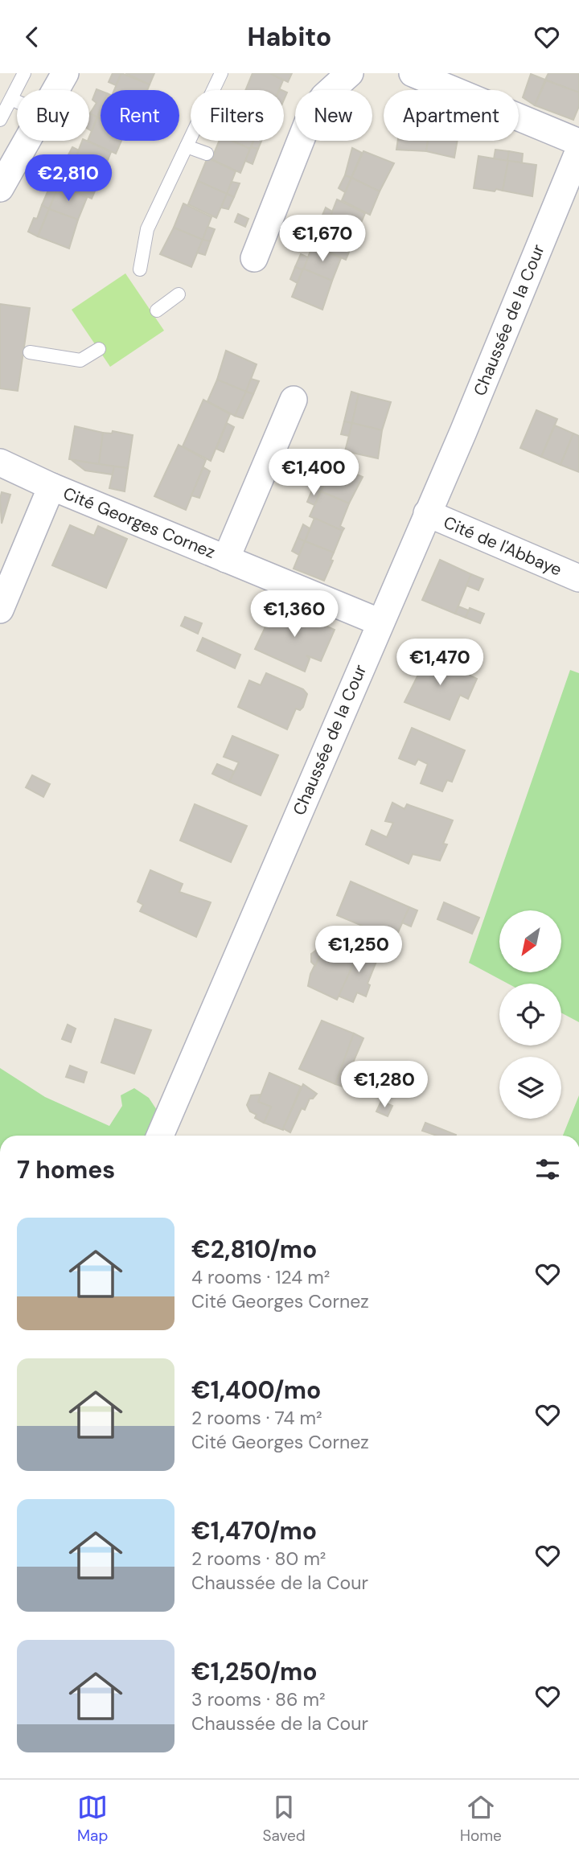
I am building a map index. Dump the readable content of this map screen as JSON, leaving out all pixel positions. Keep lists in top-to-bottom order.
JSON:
{
  "streets": {
    "street": ["Chaussée de la Cour", "Cité Georges Cornez", "Cité de l'Abbaye"]
  },
  "crossings": [
    ["Chaussée de la Cour", "Cité Georges Cornez"],
    ["Chaussée de la Cour", "Cité de l'Abbaye"]
  ],
  "north": "bottom left",
  "page": {
    "header": "Habito",
    "chip": [
      "Buy",
      "Rent",
      "Filters",
      "New",
      "Apartment"
    ],
    "price": [
      "€2,810",
      "€1,670",
      "€1,400",
      "€1,360",
      "€1,470",
      "€1,250",
      "€1,280"
    ],
    "heading": "7 homes",
    "list": [
      {
        "name": "€2,810/mo",
        "note": "4 rooms · 124 m² · Cité Georges Cornez"
      },
      {
        "name": "€1,400/mo",
        "note": "2 rooms · 74 m² · Cité Georges Cornez"
      },
      {
        "name": "€1,470/mo",
        "note": "2 rooms · 80 m² · Chaussée de la Cour"
      },
      {
        "name": "€1,250/mo",
        "note": "3 rooms · 86 m² · Chaussée de la Cour"
      }
    ],
    "tabs": ["Map", "Saved", "Home"]
  }
}
